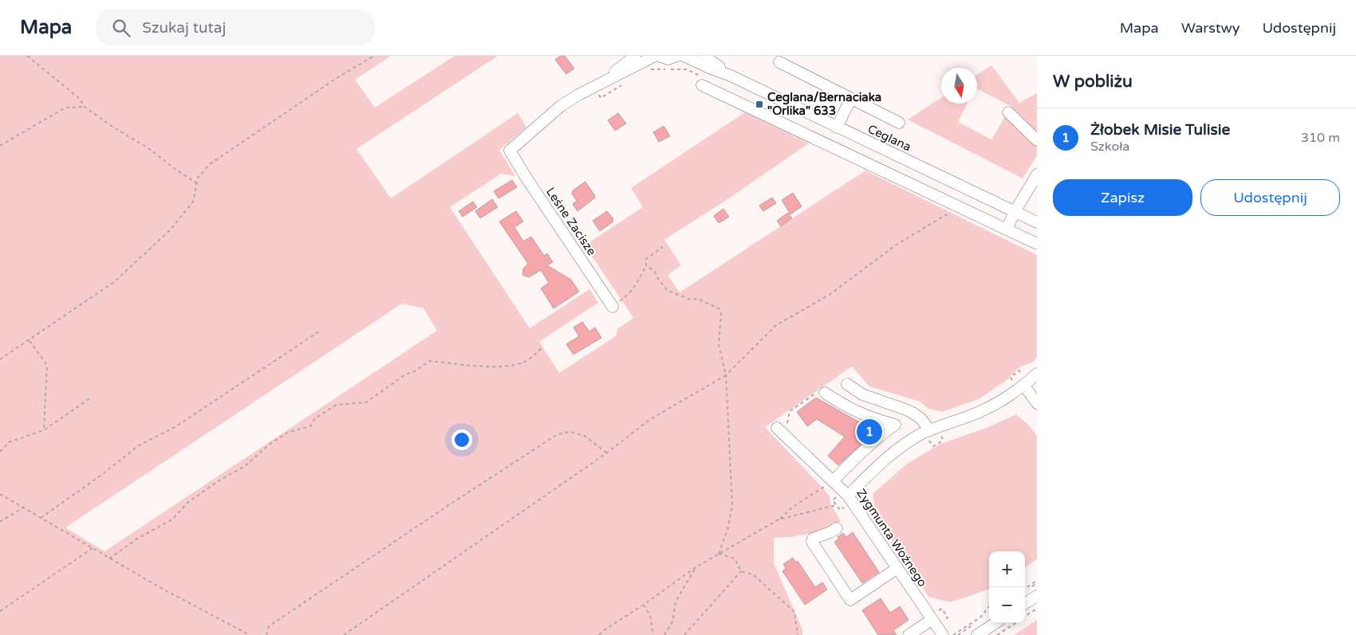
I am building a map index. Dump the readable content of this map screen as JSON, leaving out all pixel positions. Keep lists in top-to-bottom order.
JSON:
{
  "streets": {
    "street": ["Ceglana", "Leśne Zacisze", "Zygmunta Woźnego"]
  },
  "places": {
    "transit": ["Ceglana/Bernaciaka \"Orlika\" 633"]
  },
  "north": "bottom",
  "page": {
    "header": "Mapa",
    "search": "Szukaj tutaj",
    "nav": ["Mapa", "Warstwy", "Udostępnij"],
    "heading": "W pobliżu",
    "list": [
      {
        "mark": "1",
        "name": "Żłobek Misie Tulisie",
        "note": "Szkoła",
        "value": "310 m"
      }
    ],
    "buttons": ["Zapisz", "Udostępnij"],
    "pins": "1",
    "map_buttons": ["+", "−"]
  }
}
